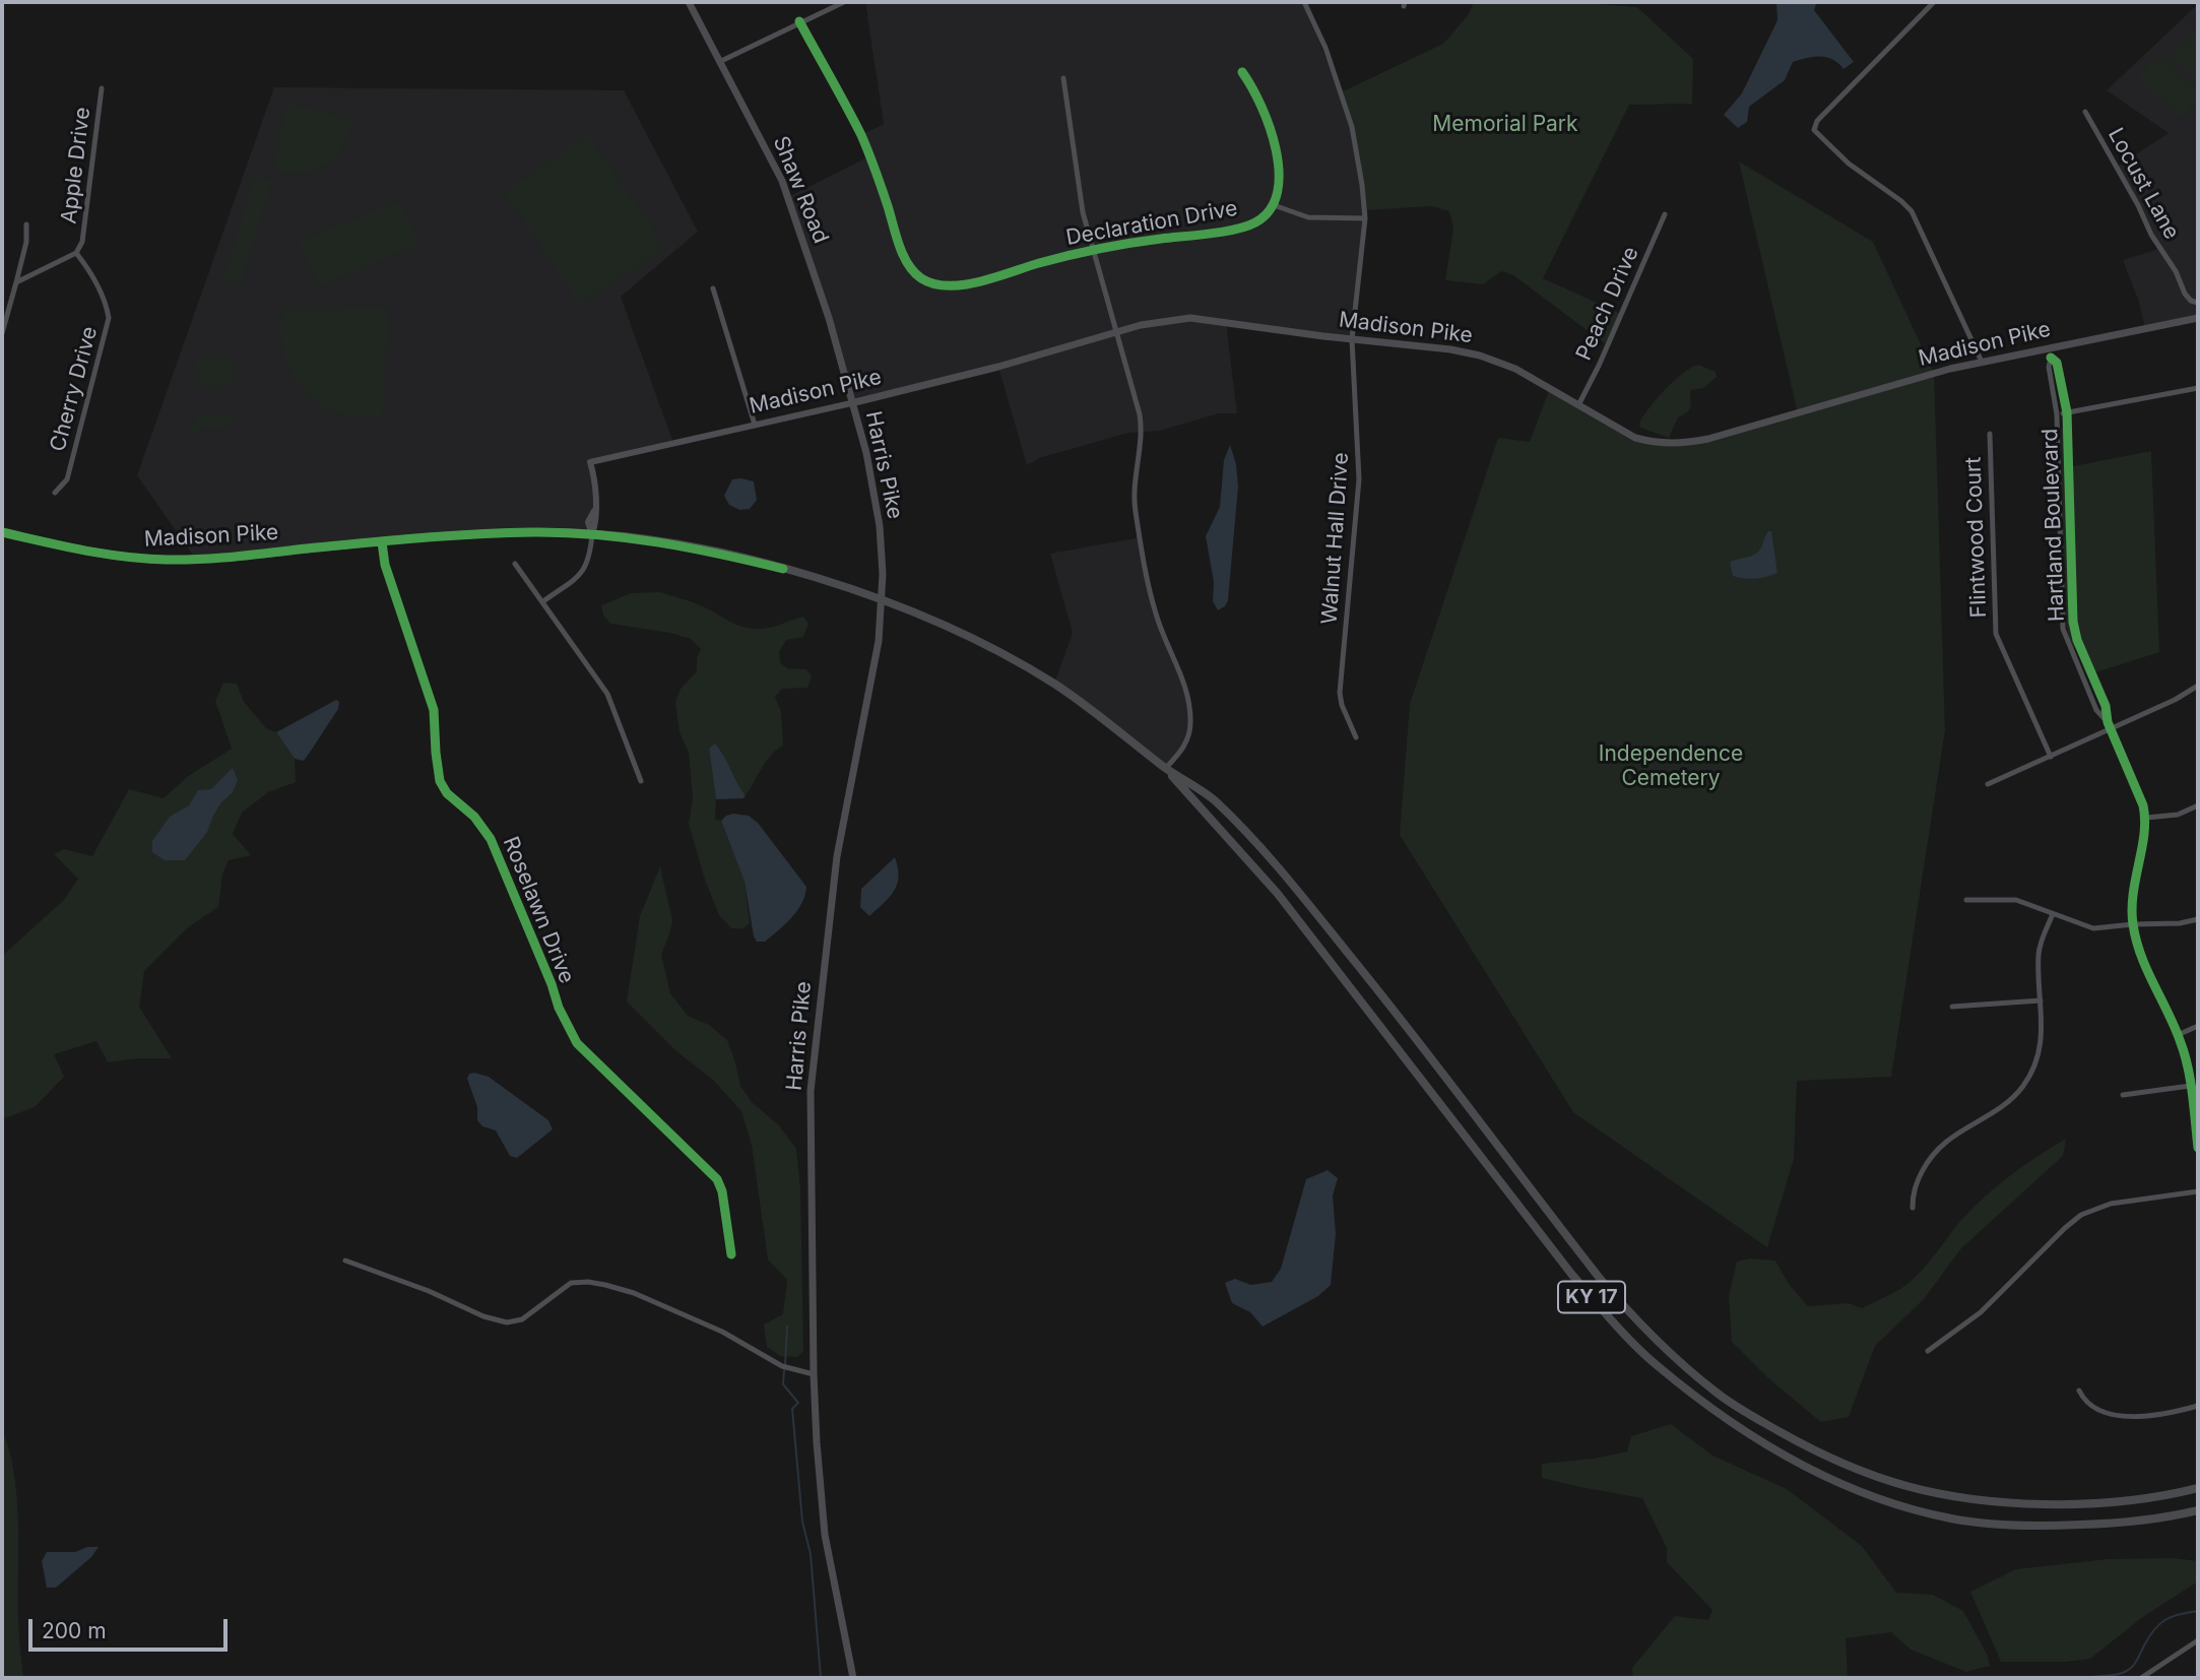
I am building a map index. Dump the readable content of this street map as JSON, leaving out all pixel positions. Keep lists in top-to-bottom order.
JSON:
{
  "streets": {
    "main road": [
      "Shaw Road",
      "Madison Pike",
      "Harris Pike",
      "KY 17"
    ],
    "street": [
      "Apple Drive",
      "Locust Lane",
      "Declaration Drive",
      "Peach Drive",
      "Cherry Drive",
      "Hartland Boulevard",
      "Flintwood Court",
      "Walnut Hall Drive",
      "Roselawn Drive"
    ]
  },
  "crossings": [
    ["Apple Drive", "Cherry Drive"],
    ["Shaw Road", "Madison Pike"],
    ["Shaw Road", "Harris Pike"],
    ["Peach Drive", "Madison Pike"],
    ["Madison Pike", "Harris Pike"],
    ["Madison Pike", "Hartland Boulevard"],
    ["Madison Pike", "Walnut Hall Drive"],
    ["Madison Pike", "Roselawn Drive"],
    ["Madison Pike", "KY 17"],
    ["Harris Pike", "KY 17"],
    ["Roselawn Drive", "KY 17"]
  ],
  "parks": ["Memorial Park", "Independence Cemetery"],
  "scale_bar": "200 m"
}
